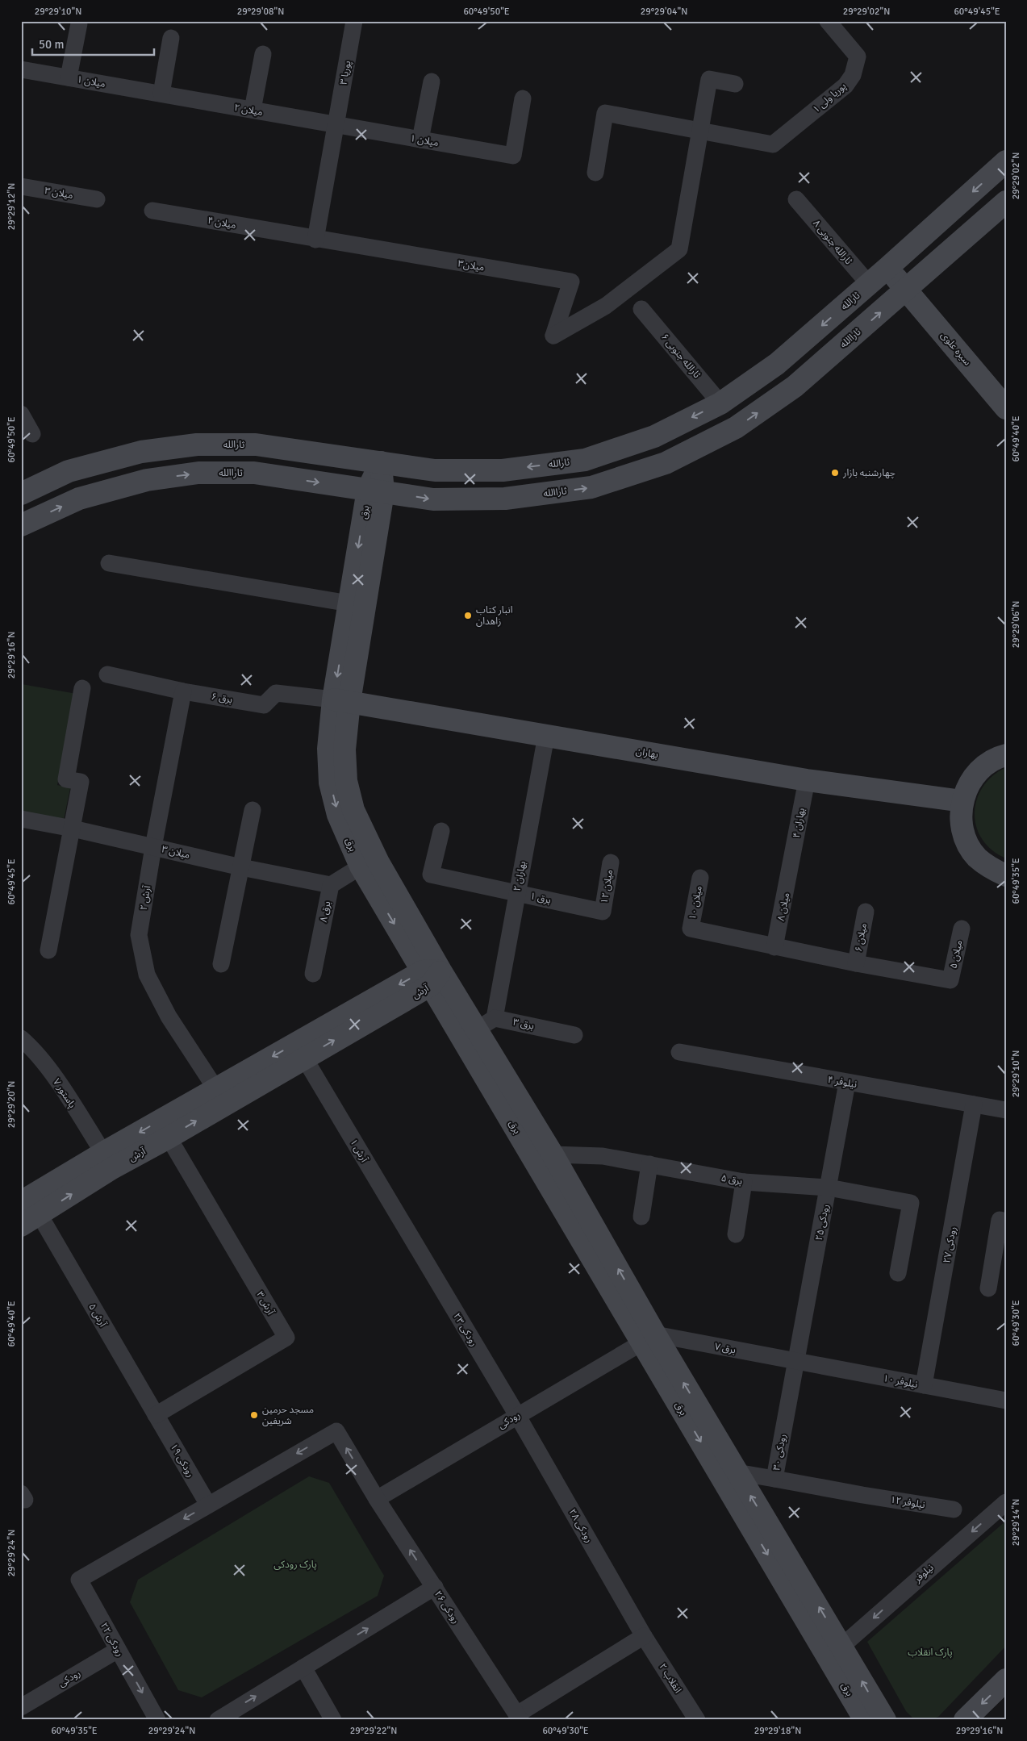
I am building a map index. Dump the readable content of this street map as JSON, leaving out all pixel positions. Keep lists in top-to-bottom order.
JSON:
{
  "streets": {
    "street": [
      "پوریا ۳",
      "میلان ۱",
      "پوریا ولی ۱",
      "میلان ۲",
      "میلان ۳",
      "میلان ۴",
      "ثارالله جنوبی ۸",
      "میلان۳",
      "ثارالله",
      "ثاراالله",
      "سیره علوی",
      "ثارالله جنوبی ۶",
      "برق",
      "برق ۶",
      "بهاران",
      "بهاران ۴",
      "بهاران ۲",
      "میلان ۱۲",
      "آرش ۲",
      "برق ۱",
      "میلان ۱۰",
      "میلان ۸",
      "برق ۸",
      "میلان ۶",
      "میلان ۵",
      "آرش",
      "برق ۳",
      "نیلوفر ۴",
      "پاستور ۷",
      "آرش ۱",
      "برق ۵",
      "رودکی ۲۵",
      "رودکی ۲۷",
      "آرش ۳",
      "آرش ۵",
      "رودکی ۲۳",
      "برق ۷",
      "نیلوفر ۱۰",
      "رودکی",
      "رودکی ۳۰",
      "رودکی ۱۹",
      "نیلوفر ۱۲",
      "رودکی ۲۸",
      "نیلوفر",
      "رودکی ۲۶",
      "رودکی ۲۲",
      "انقلاب ۲"
    ]
  },
  "crossings": [
    ["پوریا ۳", "میلان ۱"],
    ["پوریا ۳", "میلان ۲"],
    ["پوریا ۳", "میلان ۴"],
    ["پوریا ۳", "میلان۳"],
    ["میلان ۱", "میلان ۲"],
    ["پوریا ولی ۱", "میلان۳"],
    ["میلان ۳", "آرش ۲"],
    ["میلان ۳", "برق ۸"],
    ["میلان ۴", "میلان۳"],
    ["ثارالله جنوبی ۸", "ثارالله"],
    ["ثارالله", "سیره علوی"],
    ["ثارالله", "ثارالله جنوبی ۶"],
    ["ثاراالله", "سیره علوی"],
    ["ثاراالله", "برق"],
    ["برق", "برق ۶"],
    ["برق", "بهاران"],
    ["برق", "آرش"],
    ["برق", "برق ۵"],
    ["برق", "برق ۷"],
    ["برق", "رودکی"],
    ["برق", "نیلوفر"],
    ["برق ۶", "بهاران"],
    ["برق ۶", "آرش ۲"],
    ["بهاران", "بهاران ۴"],
    ["بهاران", "بهاران ۲"],
    ["بهاران ۴", "میلان ۸"],
    ["بهاران ۲", "برق ۱"],
    ["بهاران ۲", "برق ۳"],
    ["میلان ۱۲", "برق ۱"],
    ["آرش ۲", "آرش"],
    ["میلان ۱۰", "میلان ۸"],
    ["میلان ۶", "میلان ۵"],
    ["آرش", "پاستور ۷"],
    ["آرش", "آرش ۱"],
    ["آرش", "آرش ۳"],
    ["آرش", "آرش ۵"],
    ["نیلوفر ۴", "رودکی ۲۵"],
    ["نیلوفر ۴", "رودکی ۲۷"],
    ["آرش ۱", "رودکی ۲۳"],
    ["برق ۵", "رودکی ۲۵"],
    ["رودکی ۲۵", "برق ۷"],
    ["رودکی ۲۵", "نیلوفر ۱۰"],
    ["رودکی ۲۵", "رودکی ۳۰"],
    ["رودکی ۲۷", "نیلوفر ۱۰"],
    ["آرش ۳", "آرش ۵"],
    ["آرش ۳", "رودکی ۱۹"],
    ["آرش ۵", "رودکی ۱۹"],
    ["رودکی ۲۳", "رودکی"],
    ["رودکی ۲۳", "رودکی ۲۸"],
    ["برق ۷", "نیلوفر ۱۰"],
    ["برق ۷", "رودکی"],
    ["برق ۷", "رودکی ۳۰"],
    ["نیلوفر ۱۰", "رودکی ۳۰"],
    ["رودکی", "رودکی ۲۸"],
    ["رودکی", "رودکی ۲۶"],
    ["رودکی", "رودکی ۲۲"],
    ["رودکی ۳۰", "نیلوفر ۱۲"],
    ["رودکی ۱۹", "رودکی ۲۶"],
    ["رودکی ۱۹", "رودکی ۲۲"],
    ["رودکی ۲۸", "انقلاب ۲"],
    ["رودکی ۲۶", "رودکی ۲۲"]
  ],
  "one_way": ["ثارالله", "ثاراالله", "نیلوفر"],
  "parks": ["پارک رودکی", "پارک انقلاب"],
  "places": ["چهارشنبه بازار", "انبار کتاب زاهدان", "مسجد حرمین شریفین"],
  "scale_bar": "50 m",
  "coordinates": [
    "29°29'10\"N",
    "29°29'08\"N",
    "60°49'50\"E",
    "29°29'04\"N",
    "29°29'02\"N",
    "60°49'45\"E",
    "29°29'12\"N",
    "60°49'40\"E",
    "29°29'06\"N",
    "29°29'16\"N",
    "60°49'35\"E",
    "29°29'20\"N",
    "60°49'30\"E",
    "29°29'14\"N",
    "29°29'24\"N",
    "29°29'22\"N",
    "29°29'18\"N"
  ]
}
